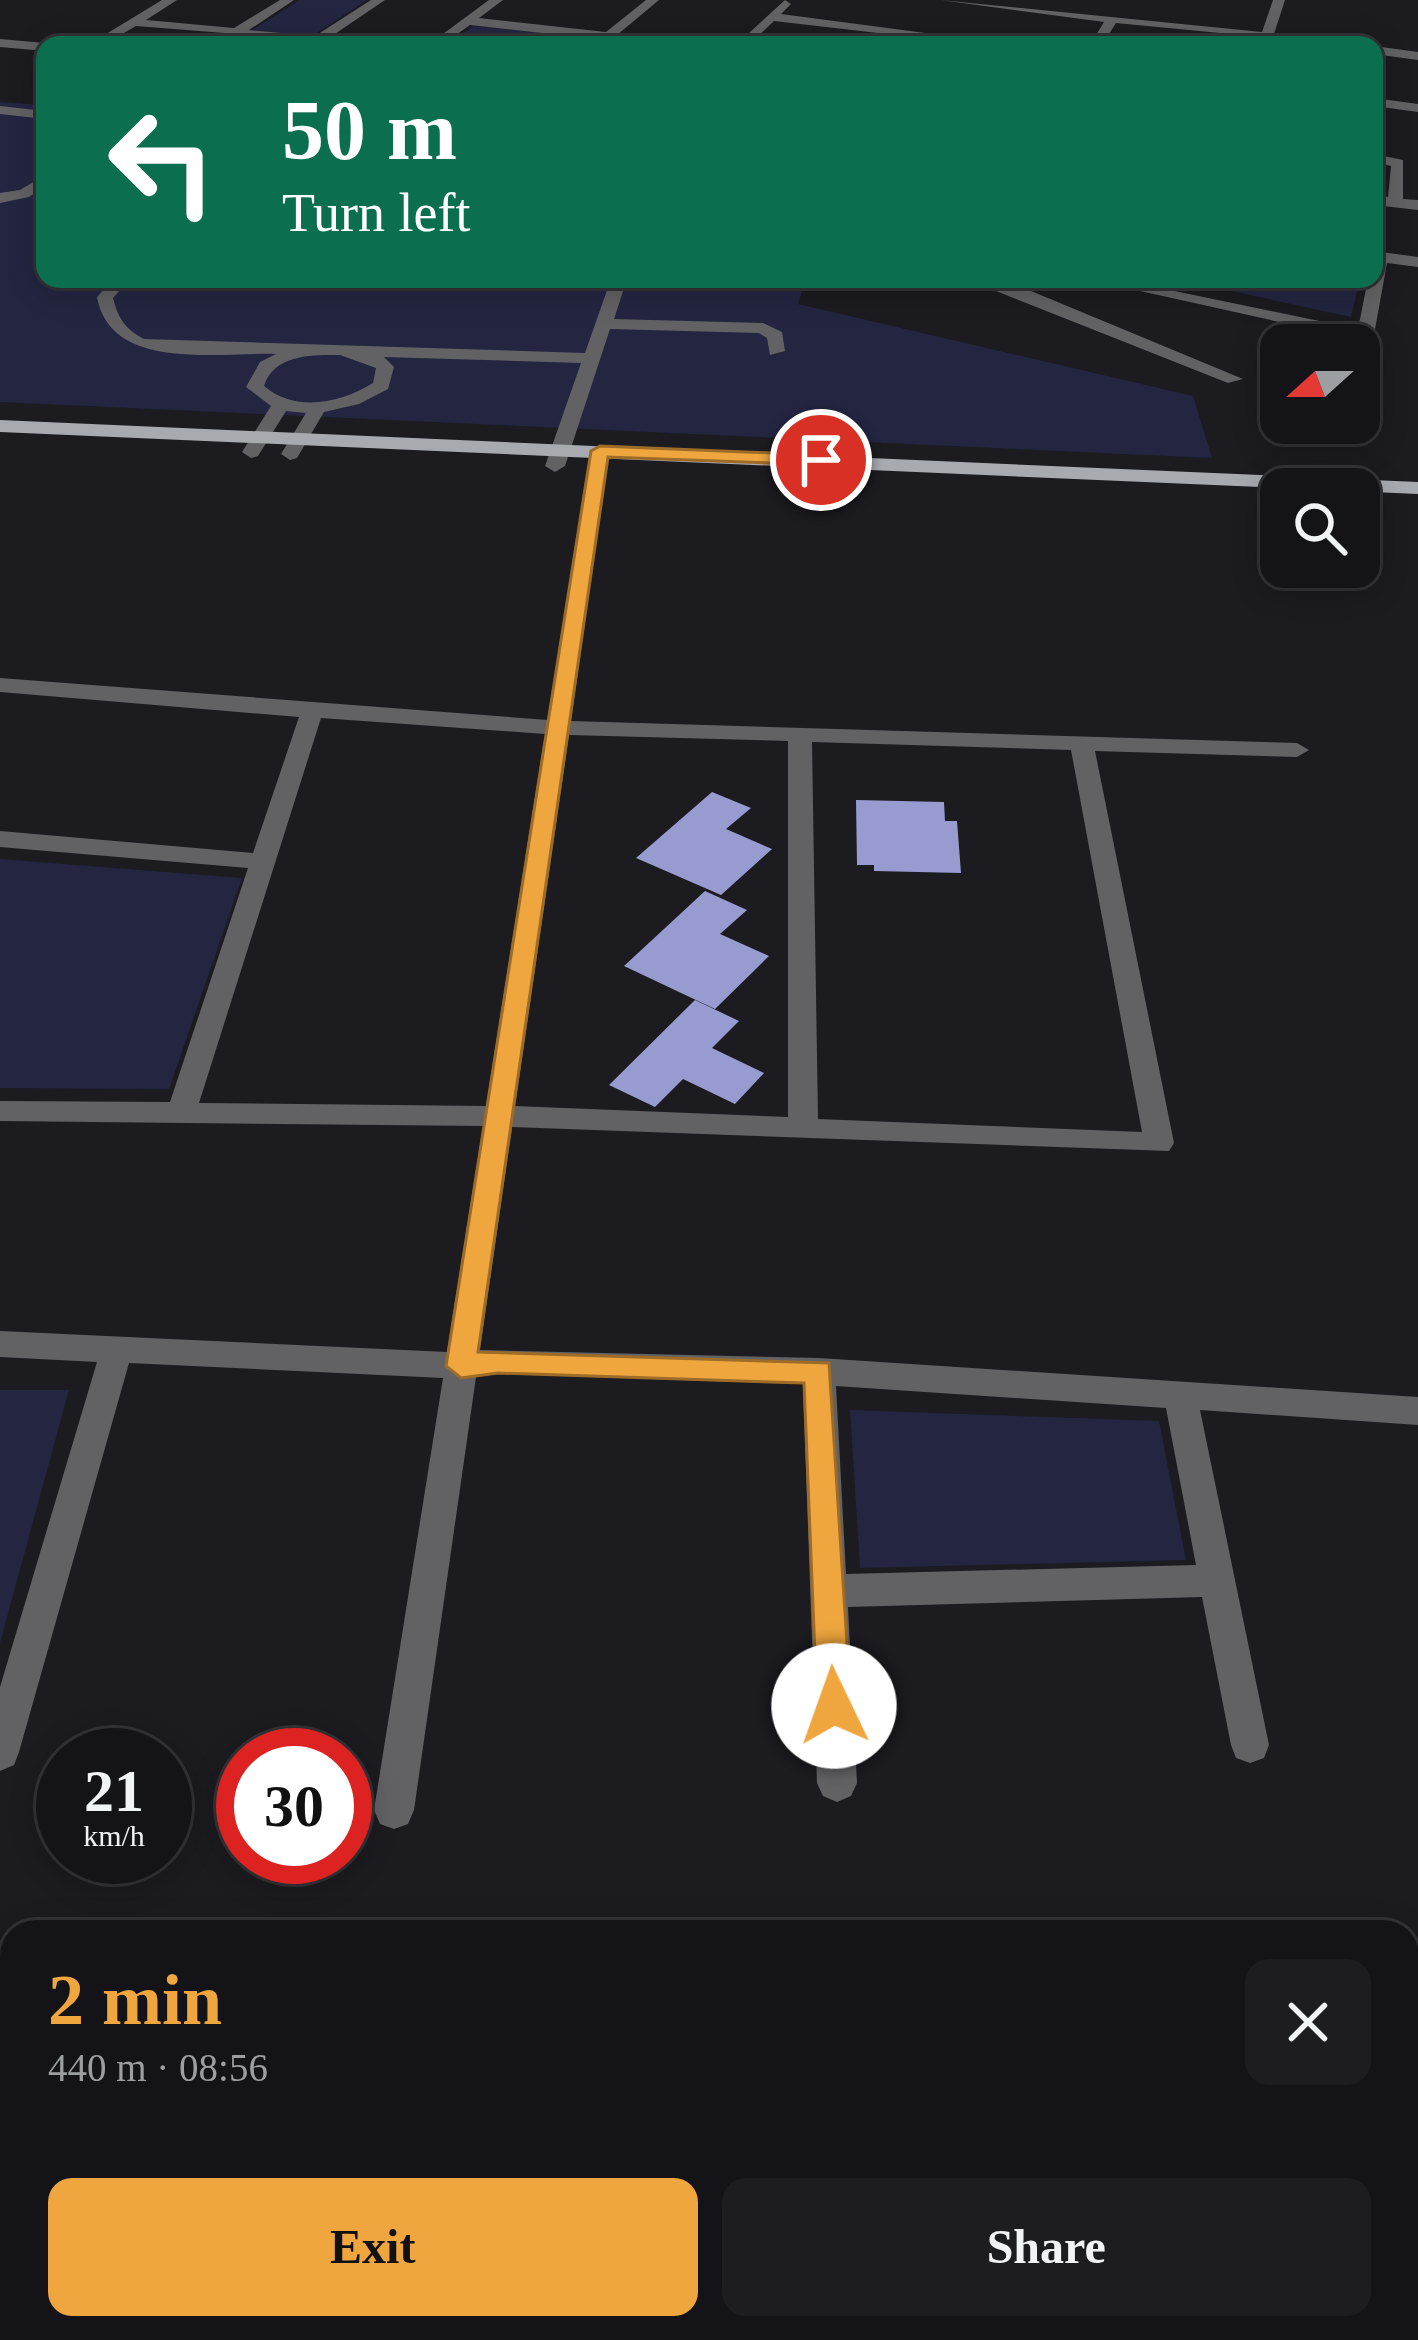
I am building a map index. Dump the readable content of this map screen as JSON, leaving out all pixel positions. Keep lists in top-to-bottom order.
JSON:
{
  "north": "left",
  "page": {
    "turn": ["50 m", "Turn left"],
    "speed": "21 km/h",
    "limit": "30",
    "heading": ["2 min", "440 m · 08:56"],
    "buttons": ["Exit", "Share"]
  }
}
